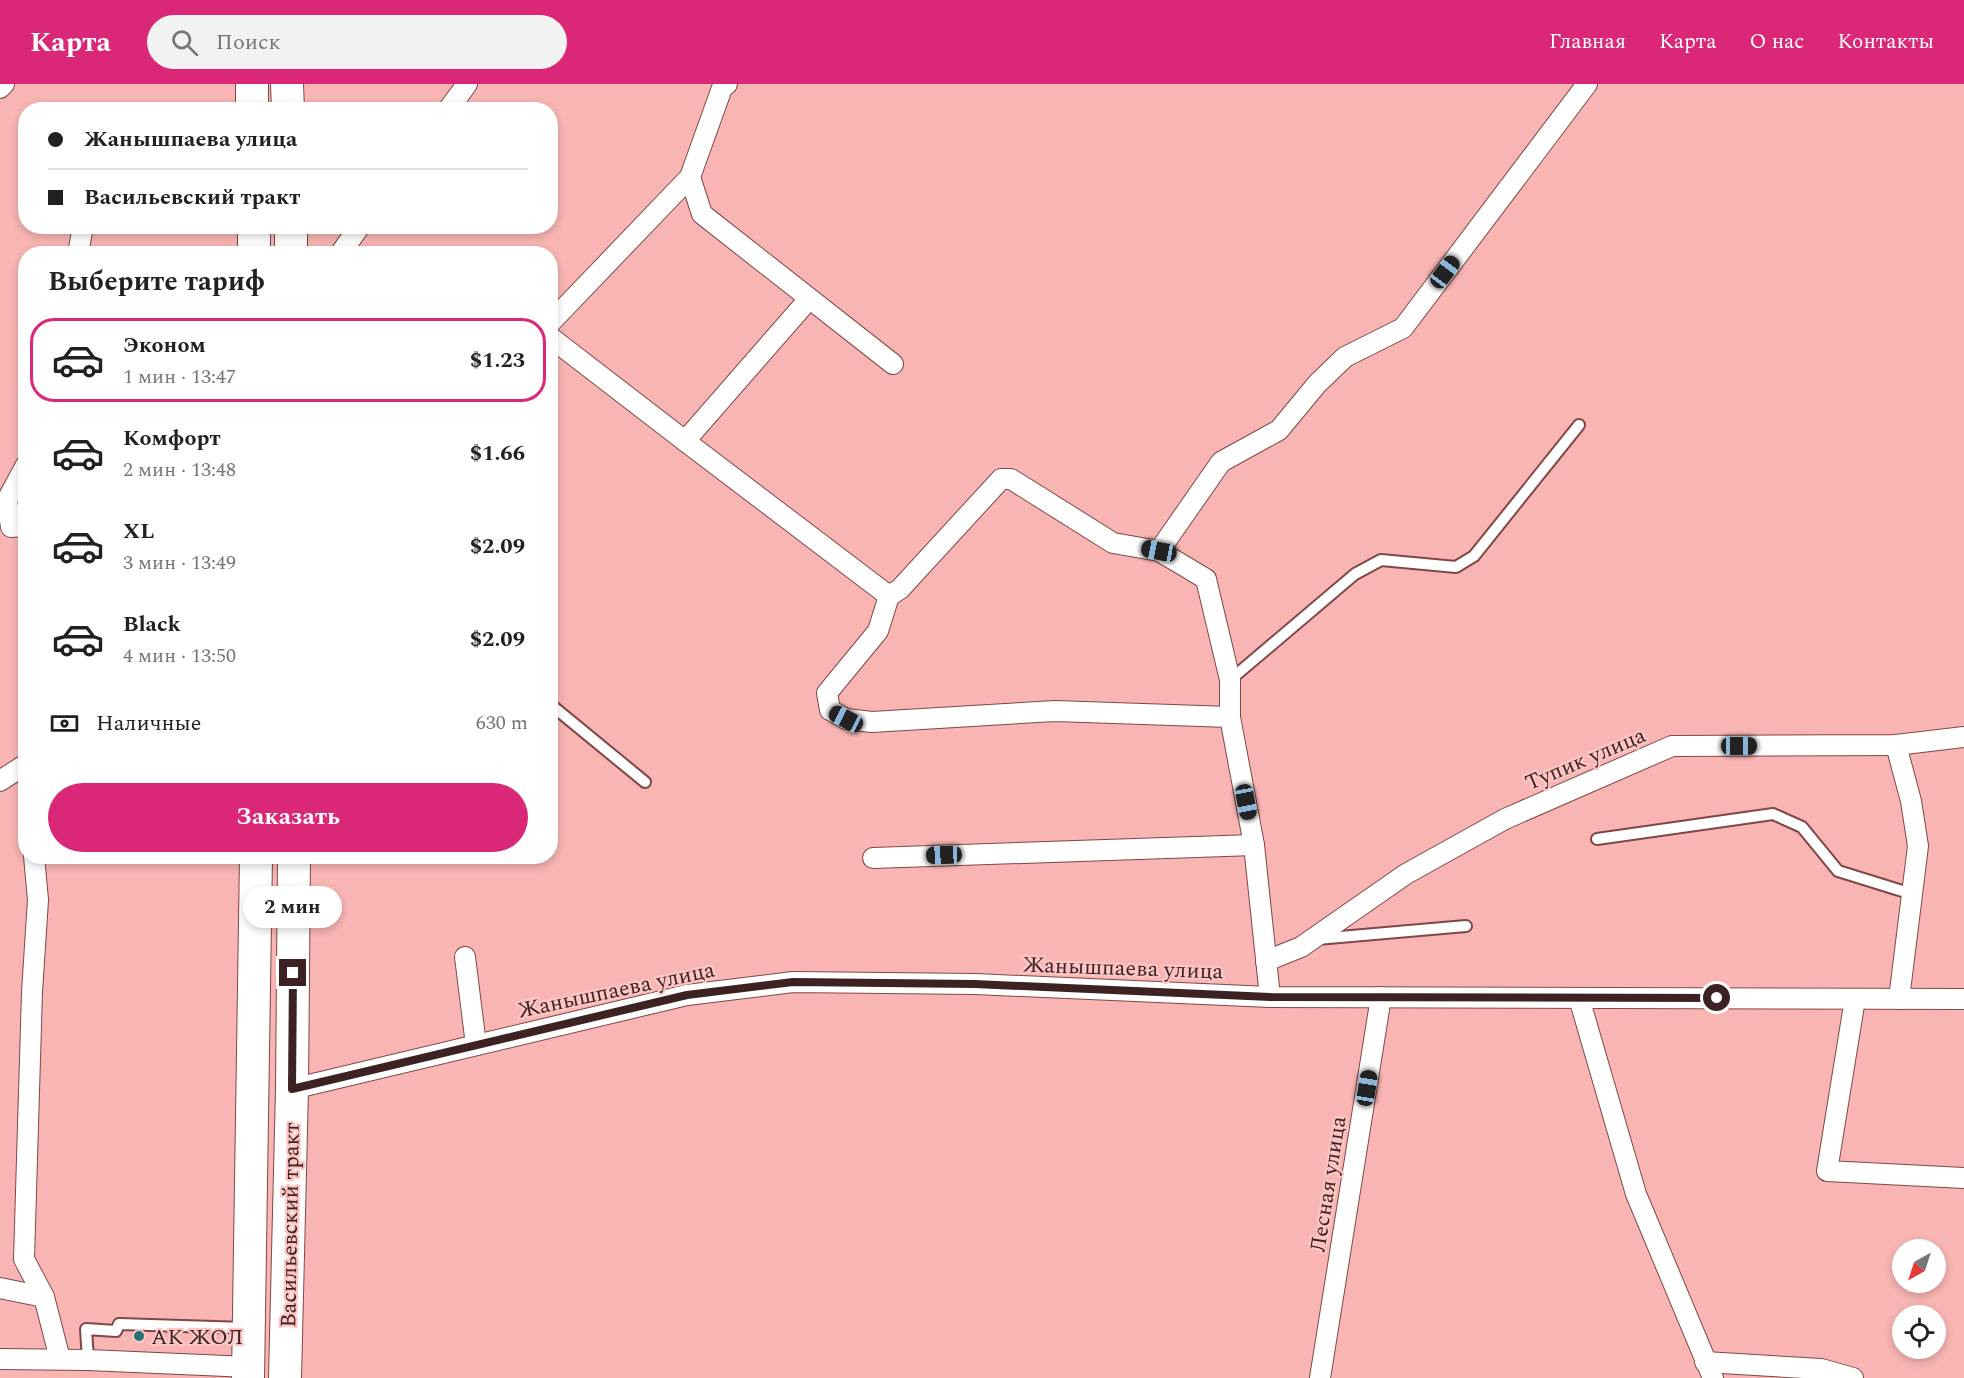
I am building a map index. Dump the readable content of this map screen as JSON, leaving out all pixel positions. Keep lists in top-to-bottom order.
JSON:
{
  "streets": {
    "main road": ["Васильевский тракт"],
    "street": ["Тупик улица", "Жанышпаева улица", "Лесная улица"]
  },
  "crossings": [
    ["Жанышпаева улица", "Лесная улица"],
    ["Жанышпаева улица", "Васильевский тракт"]
  ],
  "places": ["АК ЖОЛ"],
  "north": "bottom left",
  "page": {
    "header": "Карта",
    "search": "Поиск",
    "nav": [
      "Главная",
      "Карта",
      "О нас",
      "Контакты"
    ],
    "banner": ["Жанышпаева улица", "Васильевский тракт"],
    "heading": "Выберите тариф",
    "list": [
      {
        "name": "Эконом",
        "note": "1 мин · 13:47",
        "value": "$1.23"
      },
      {
        "name": "Комфорт",
        "note": "2 мин · 13:48",
        "value": "$1.66"
      },
      {
        "name": "XL",
        "note": "3 мин · 13:49",
        "value": "$2.09"
      },
      {
        "name": "Black",
        "note": "4 мин · 13:50",
        "value": "$2.09"
      }
    ],
    "pay": ["Наличные", "630 m"],
    "buttons": "Заказать",
    "bubble": "2 мин"
  }
}
